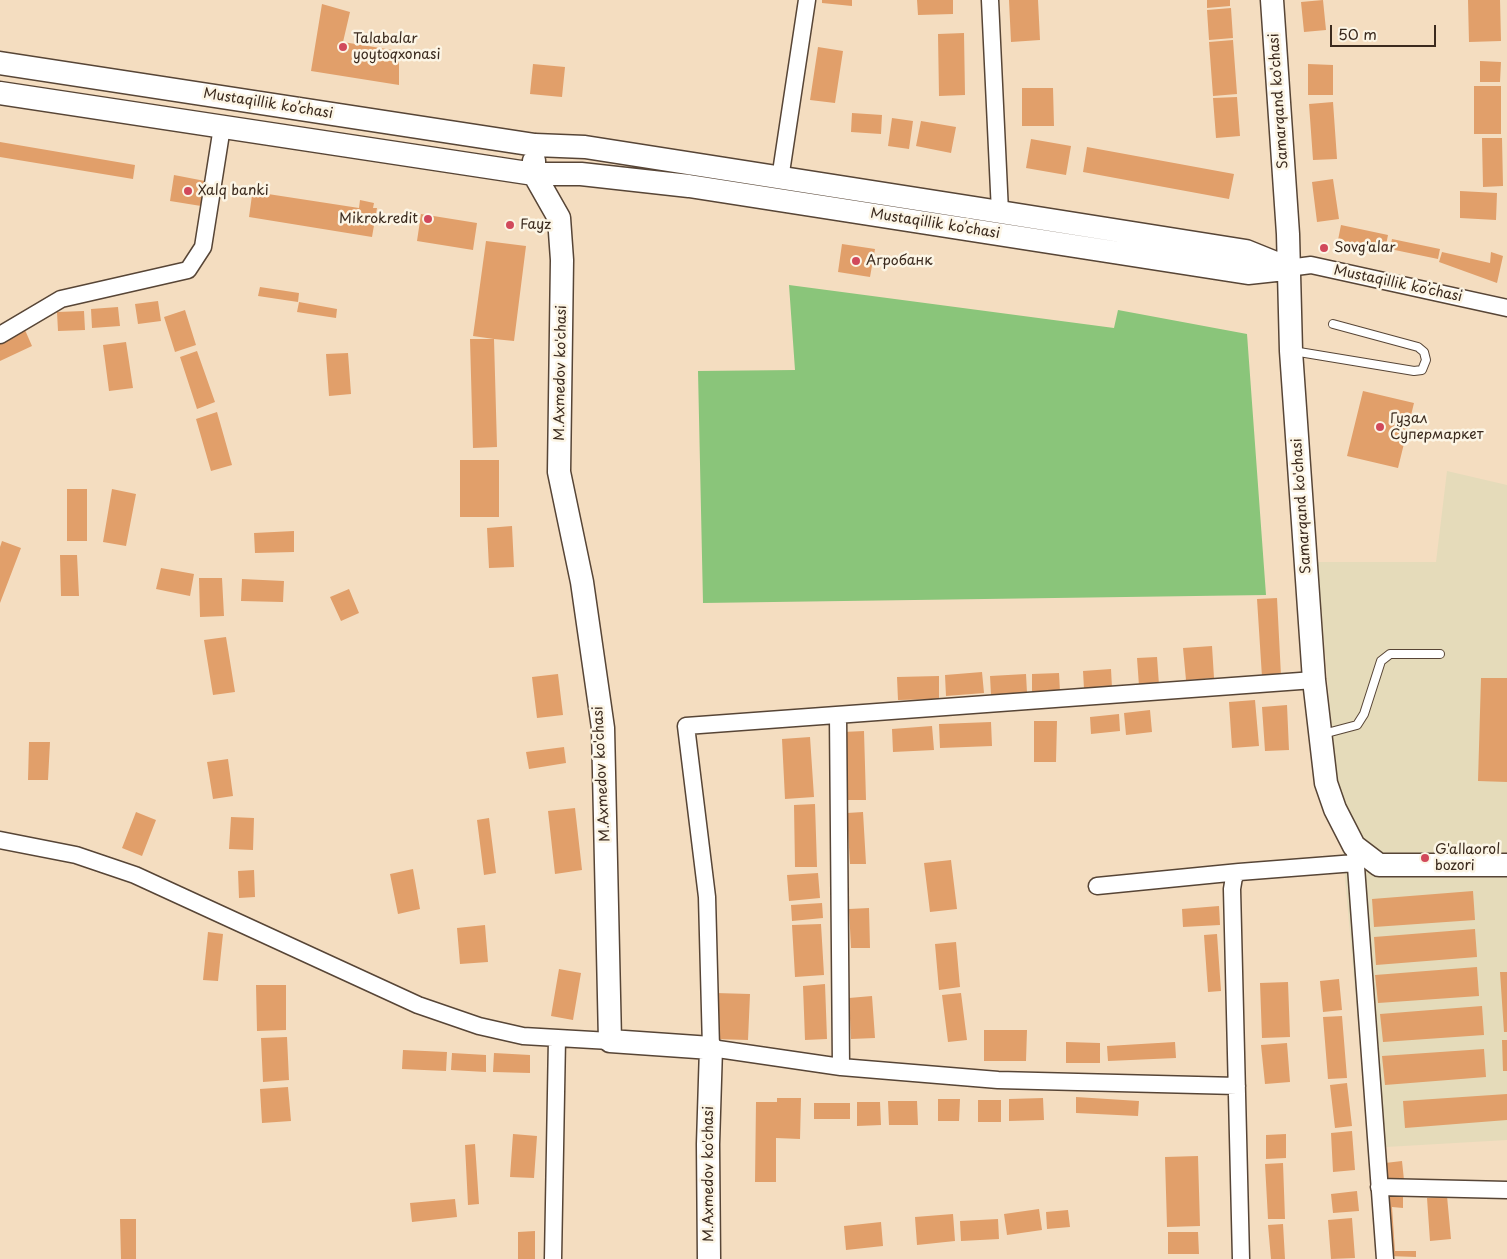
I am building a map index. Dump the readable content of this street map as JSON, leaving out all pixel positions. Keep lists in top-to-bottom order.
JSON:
{
  "streets": {
    "street": ["Samarqand ko'chasi", "Mustaqillik ko’chasi", "M.Axmedov ko'chasi"]
  },
  "crossings": [
    ["Samarqand ko'chasi", "Mustaqillik ko’chasi"],
    ["Mustaqillik ko’chasi", "M.Axmedov ko'chasi"]
  ],
  "places": [
    "Talabalar yoytoqxonasi",
    "Xalq banki",
    "Mikrokredit",
    "Fayz",
    "Sovg'alar",
    "Агробанк",
    "Гузал Супермаркет",
    "G'allaorol bozori"
  ],
  "scale_bar": "50 m"
}
